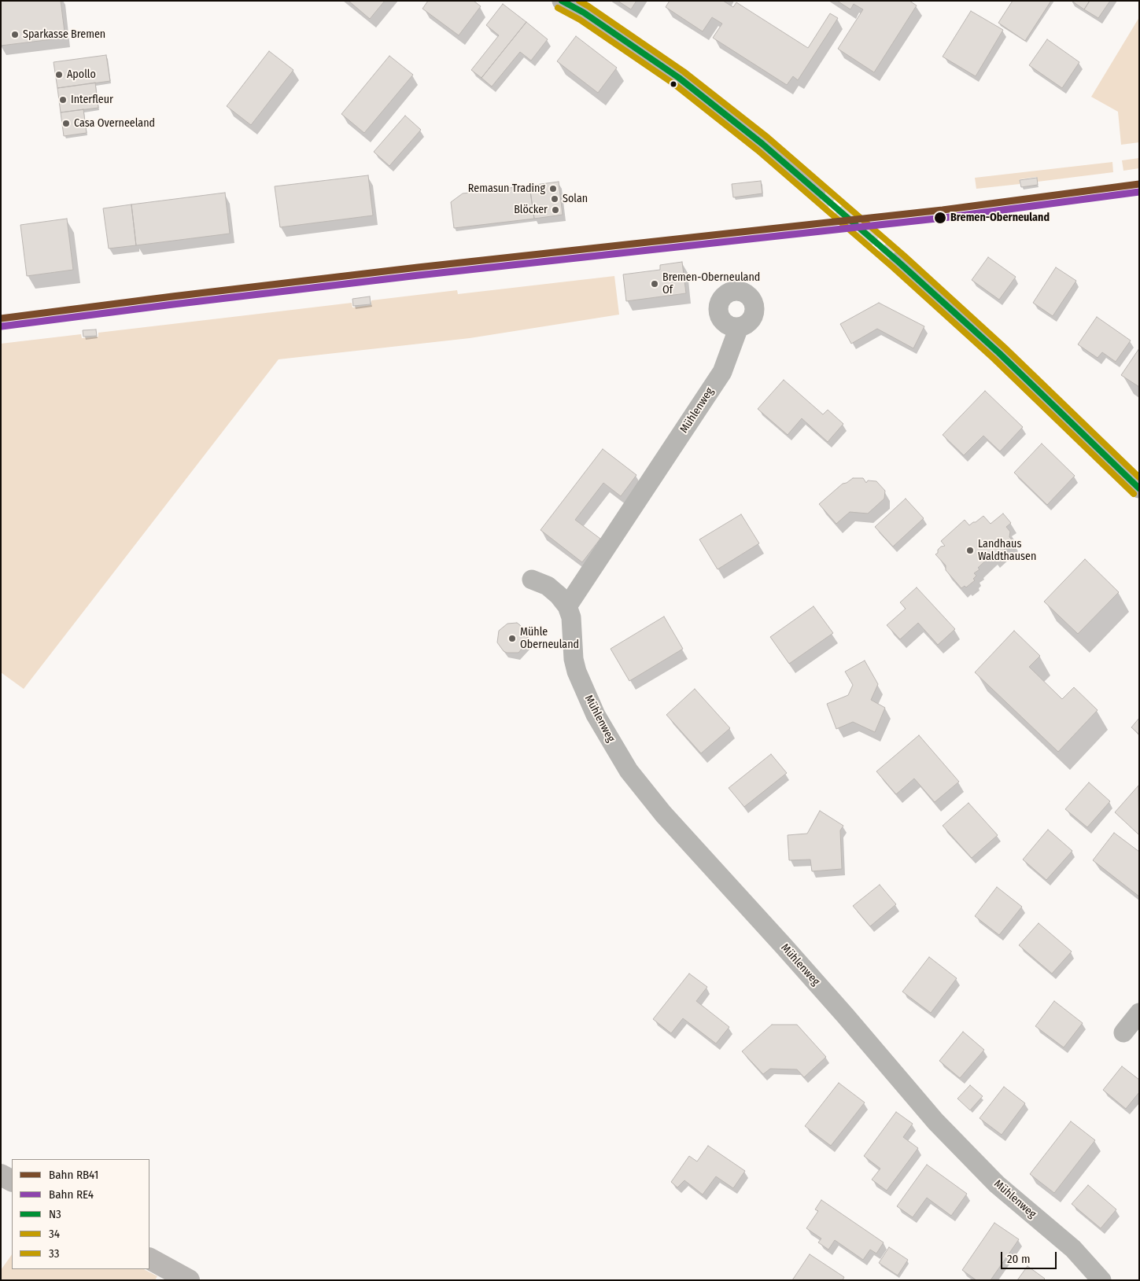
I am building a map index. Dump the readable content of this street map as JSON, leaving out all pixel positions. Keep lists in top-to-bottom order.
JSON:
{
  "streets": {
    "street": ["Mühlenweg"]
  },
  "places": [
    "Sparkasse Bremen",
    "Apollo",
    "Interfleur",
    "Casa Overneeland",
    "Remasun Trading",
    "Solan",
    "Blöcker",
    "Bremen-Oberneuland",
    "Bremen-Oberneuland Of",
    "Landhaus Waldthausen",
    "Mühle Oberneuland"
  ],
  "lines": [
    "transit line N3",
    "transit line 33",
    "transit line 34",
    "rail line RB41",
    "rail line RE4"
  ],
  "legend": [
    "Bahn RB41",
    "Bahn RE4",
    "N3",
    "34",
    "33"
  ],
  "scale_bar": "20 m"
}
